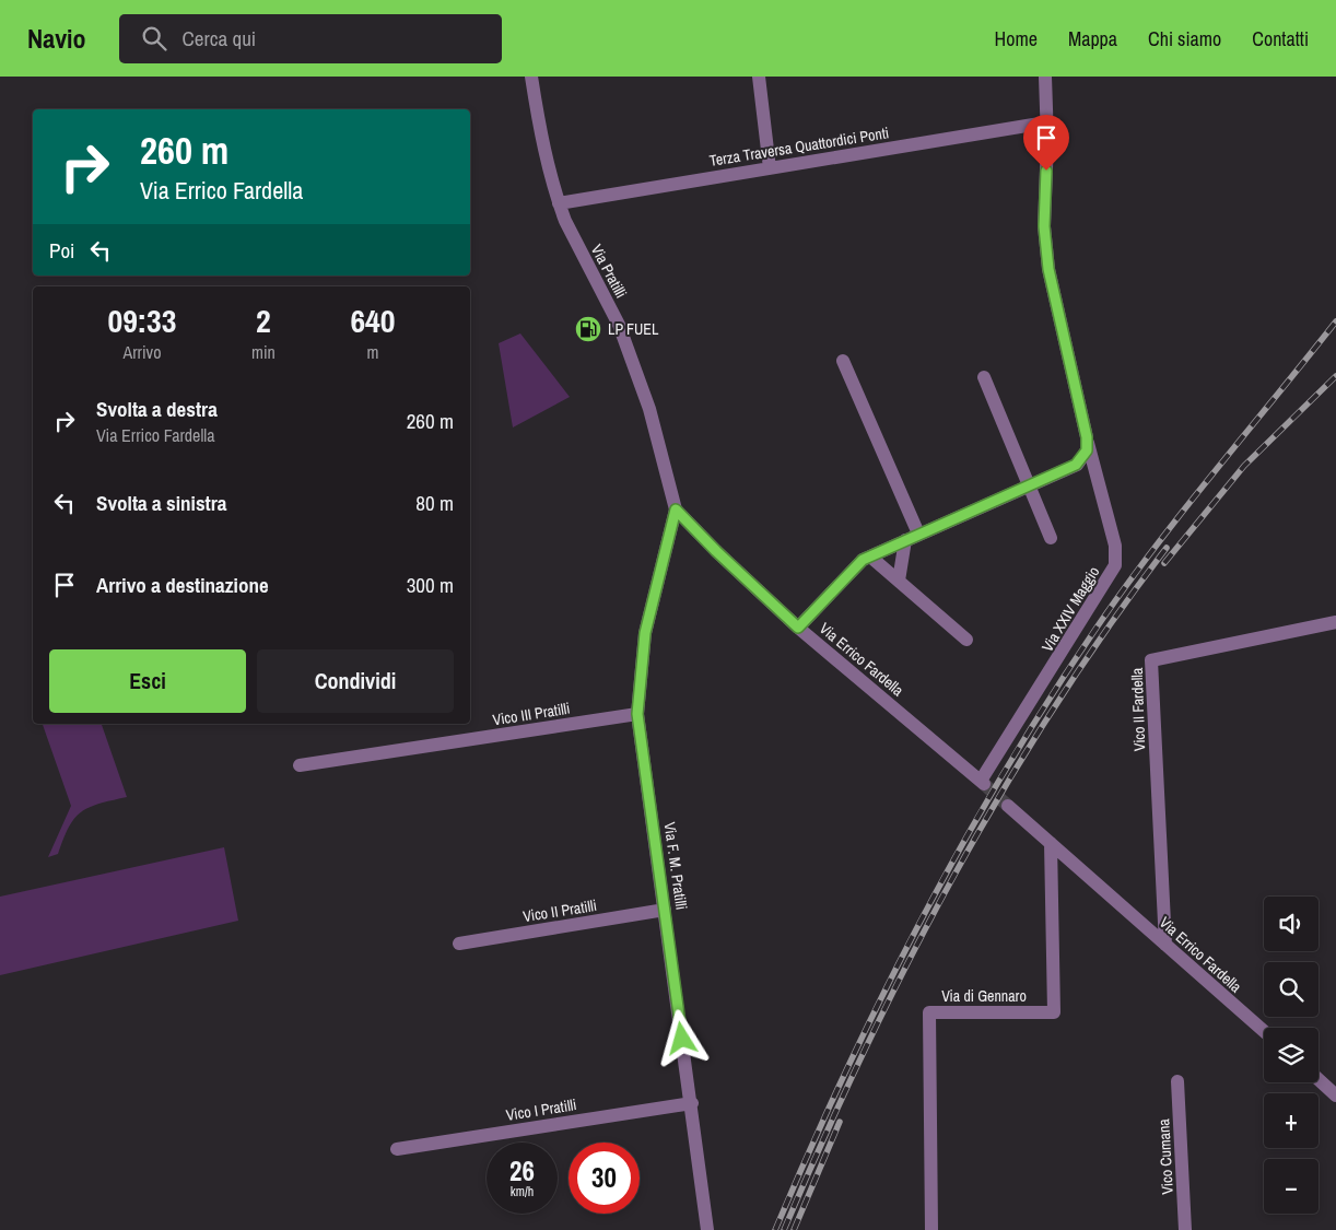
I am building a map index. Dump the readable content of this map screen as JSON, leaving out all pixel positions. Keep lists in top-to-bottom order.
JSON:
{
  "streets": {
    "street": [
      "Terza Traversa Quattordici Ponti",
      "Via Pratilli",
      "Via XXIV Maggio",
      "Via Errico Fardella",
      "Vico II Fardella",
      "Vico III Pratilli",
      "Via F. M. Pratilli",
      "Vico II Pratilli",
      "Via di Gennaro",
      "Vico I Pratilli",
      "Vico Cumana"
    ]
  },
  "crossings": [
    ["Terza Traversa Quattordici Ponti", "Via Pratilli"],
    ["Terza Traversa Quattordici Ponti", "Via XXIV Maggio"],
    ["Via Pratilli", "Via Errico Fardella"],
    ["Via Pratilli", "Via F. M. Pratilli"],
    ["Via XXIV Maggio", "Via Errico Fardella"],
    ["Via Errico Fardella", "Vico II Fardella"],
    ["Via Errico Fardella", "Via F. M. Pratilli"],
    ["Via Errico Fardella", "Via di Gennaro"],
    ["Vico III Pratilli", "Via F. M. Pratilli"],
    ["Via F. M. Pratilli", "Vico II Pratilli"],
    ["Via F. M. Pratilli", "Vico I Pratilli"]
  ],
  "places": {
    "fuel station": ["LP FUEL"]
  },
  "page": {
    "header": "Navio",
    "search": "Cerca qui",
    "nav": [
      "Home",
      "Mappa",
      "Chi siamo",
      "Contatti"
    ],
    "turn": ["260 m", "Via Errico Fardella"],
    "then": "Poi",
    "eta": [
      "09:33",
      "Arrivo",
      "2",
      "min",
      "640",
      "m"
    ],
    "list": [
      {
        "name": "Svolta a destra",
        "note": "Via Errico Fardella",
        "value": "260 m"
      },
      {
        "name": "Svolta a sinistra",
        "value": "80 m"
      },
      {
        "name": "Arrivo a destinazione",
        "value": "300 m"
      }
    ],
    "buttons": ["Esci", "Condividi"],
    "map_buttons": ["+", "−"],
    "speed": "26 km/h",
    "limit": "30"
  }
}
